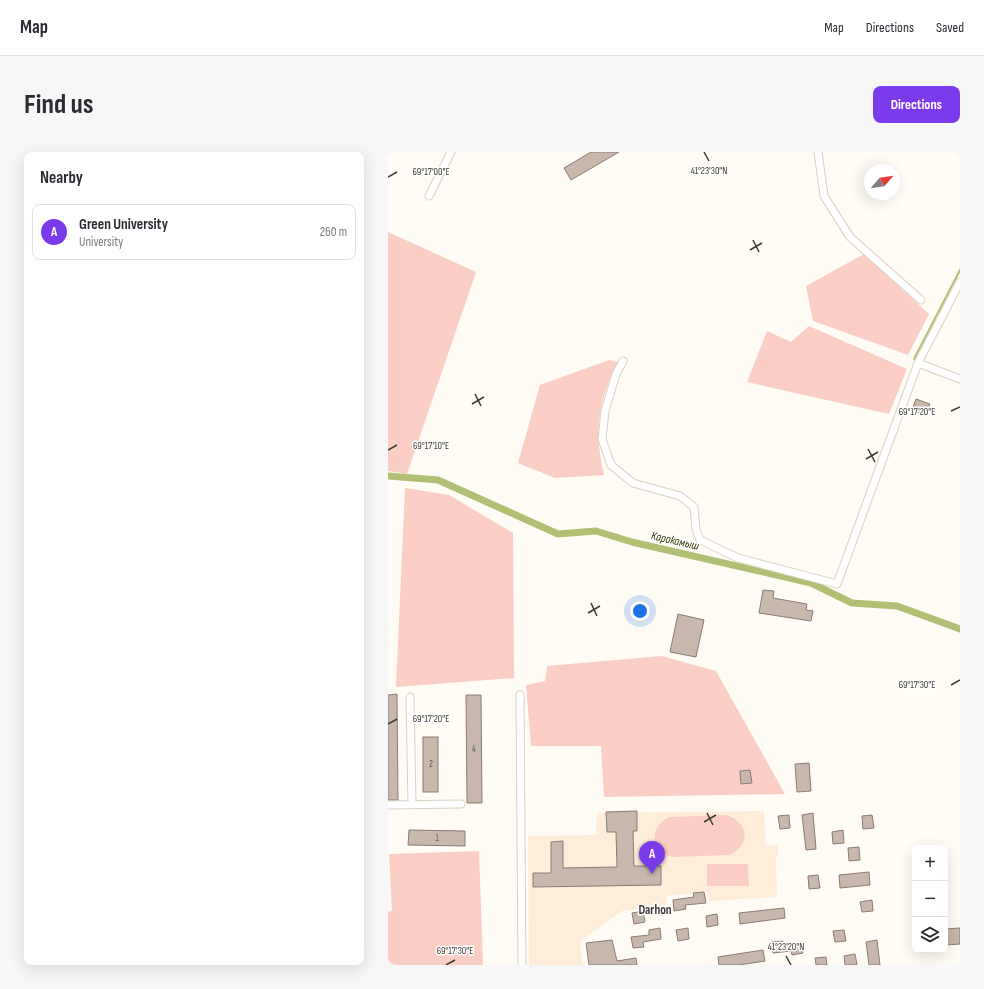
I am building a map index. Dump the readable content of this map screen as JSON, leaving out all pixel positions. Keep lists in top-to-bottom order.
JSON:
{
  "districts": ["Darhon"],
  "water": ["Каракамыш"],
  "house_numbers": ["4", "2", "1"],
  "north": "top right",
  "page": {
    "header": "Map",
    "nav": ["Map", "Directions", "Saved"],
    "buttons": "Directions",
    "title": "Find us",
    "heading": "Nearby",
    "list": [
      {
        "mark": "A",
        "name": "Green University",
        "note": "University",
        "value": "260 m"
      }
    ],
    "pins": "A",
    "map_buttons": ["+", "−"]
  },
  "coordinates": [
    "41°23'30\"N",
    "69°17'00\"E",
    "69°17'20\"E",
    "69°17'10\"E",
    "69°17'30\"E",
    "41°23'20\"N"
  ]
}
